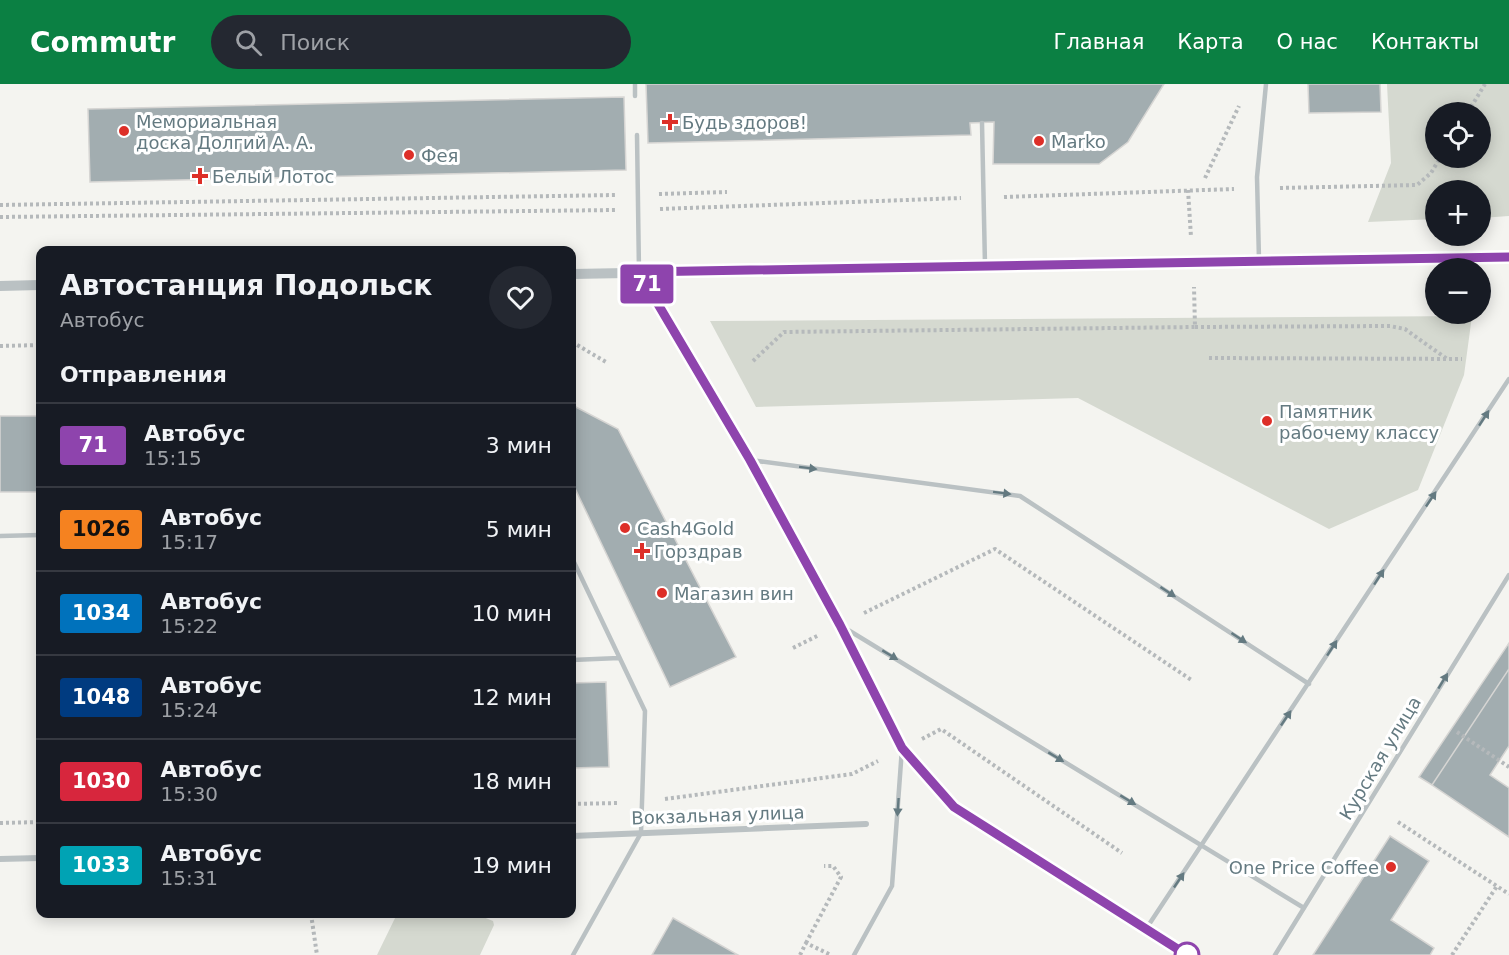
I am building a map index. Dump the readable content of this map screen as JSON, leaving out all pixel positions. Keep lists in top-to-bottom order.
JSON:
{
  "streets": {
    "street": ["Вокзальная улица"],
    "lane": ["Курская улица"]
  },
  "one_way": ["Курская улица"],
  "places": {
    "health": ["Будь здоров!", "Белый Лотос", "Горздрав"],
    "other": [
      "Мемориальная доска Долгий А. А.",
      "Marko",
      "Фея",
      "Памятник рабочему классу",
      "Cash4Gold",
      "Магазин вин",
      "One Price Coffee"
    ]
  },
  "lines": ["bus line 71"],
  "page": {
    "header": "Commutr",
    "search": "Поиск",
    "nav": [
      "Главная",
      "Карта",
      "О нас",
      "Контакты"
    ],
    "on_map": "71",
    "map_buttons": ["+", "−"],
    "heading": [
      ["Автостанция Подольск", "Автобус"],
      "Отправления"
    ],
    "list": [
      {
        "mark": "71",
        "name": "Автобус",
        "note": "15:15",
        "value": "3 мин"
      },
      {
        "mark": "1026",
        "name": "Автобус",
        "note": "15:17",
        "value": "5 мин"
      },
      {
        "mark": "1034",
        "name": "Автобус",
        "note": "15:22",
        "value": "10 мин"
      },
      {
        "mark": "1048",
        "name": "Автобус",
        "note": "15:24",
        "value": "12 мин"
      },
      {
        "mark": "1030",
        "name": "Автобус",
        "note": "15:30",
        "value": "18 мин"
      },
      {
        "mark": "1033",
        "name": "Автобус",
        "note": "15:31",
        "value": "19 мин"
      }
    ]
  }
}
